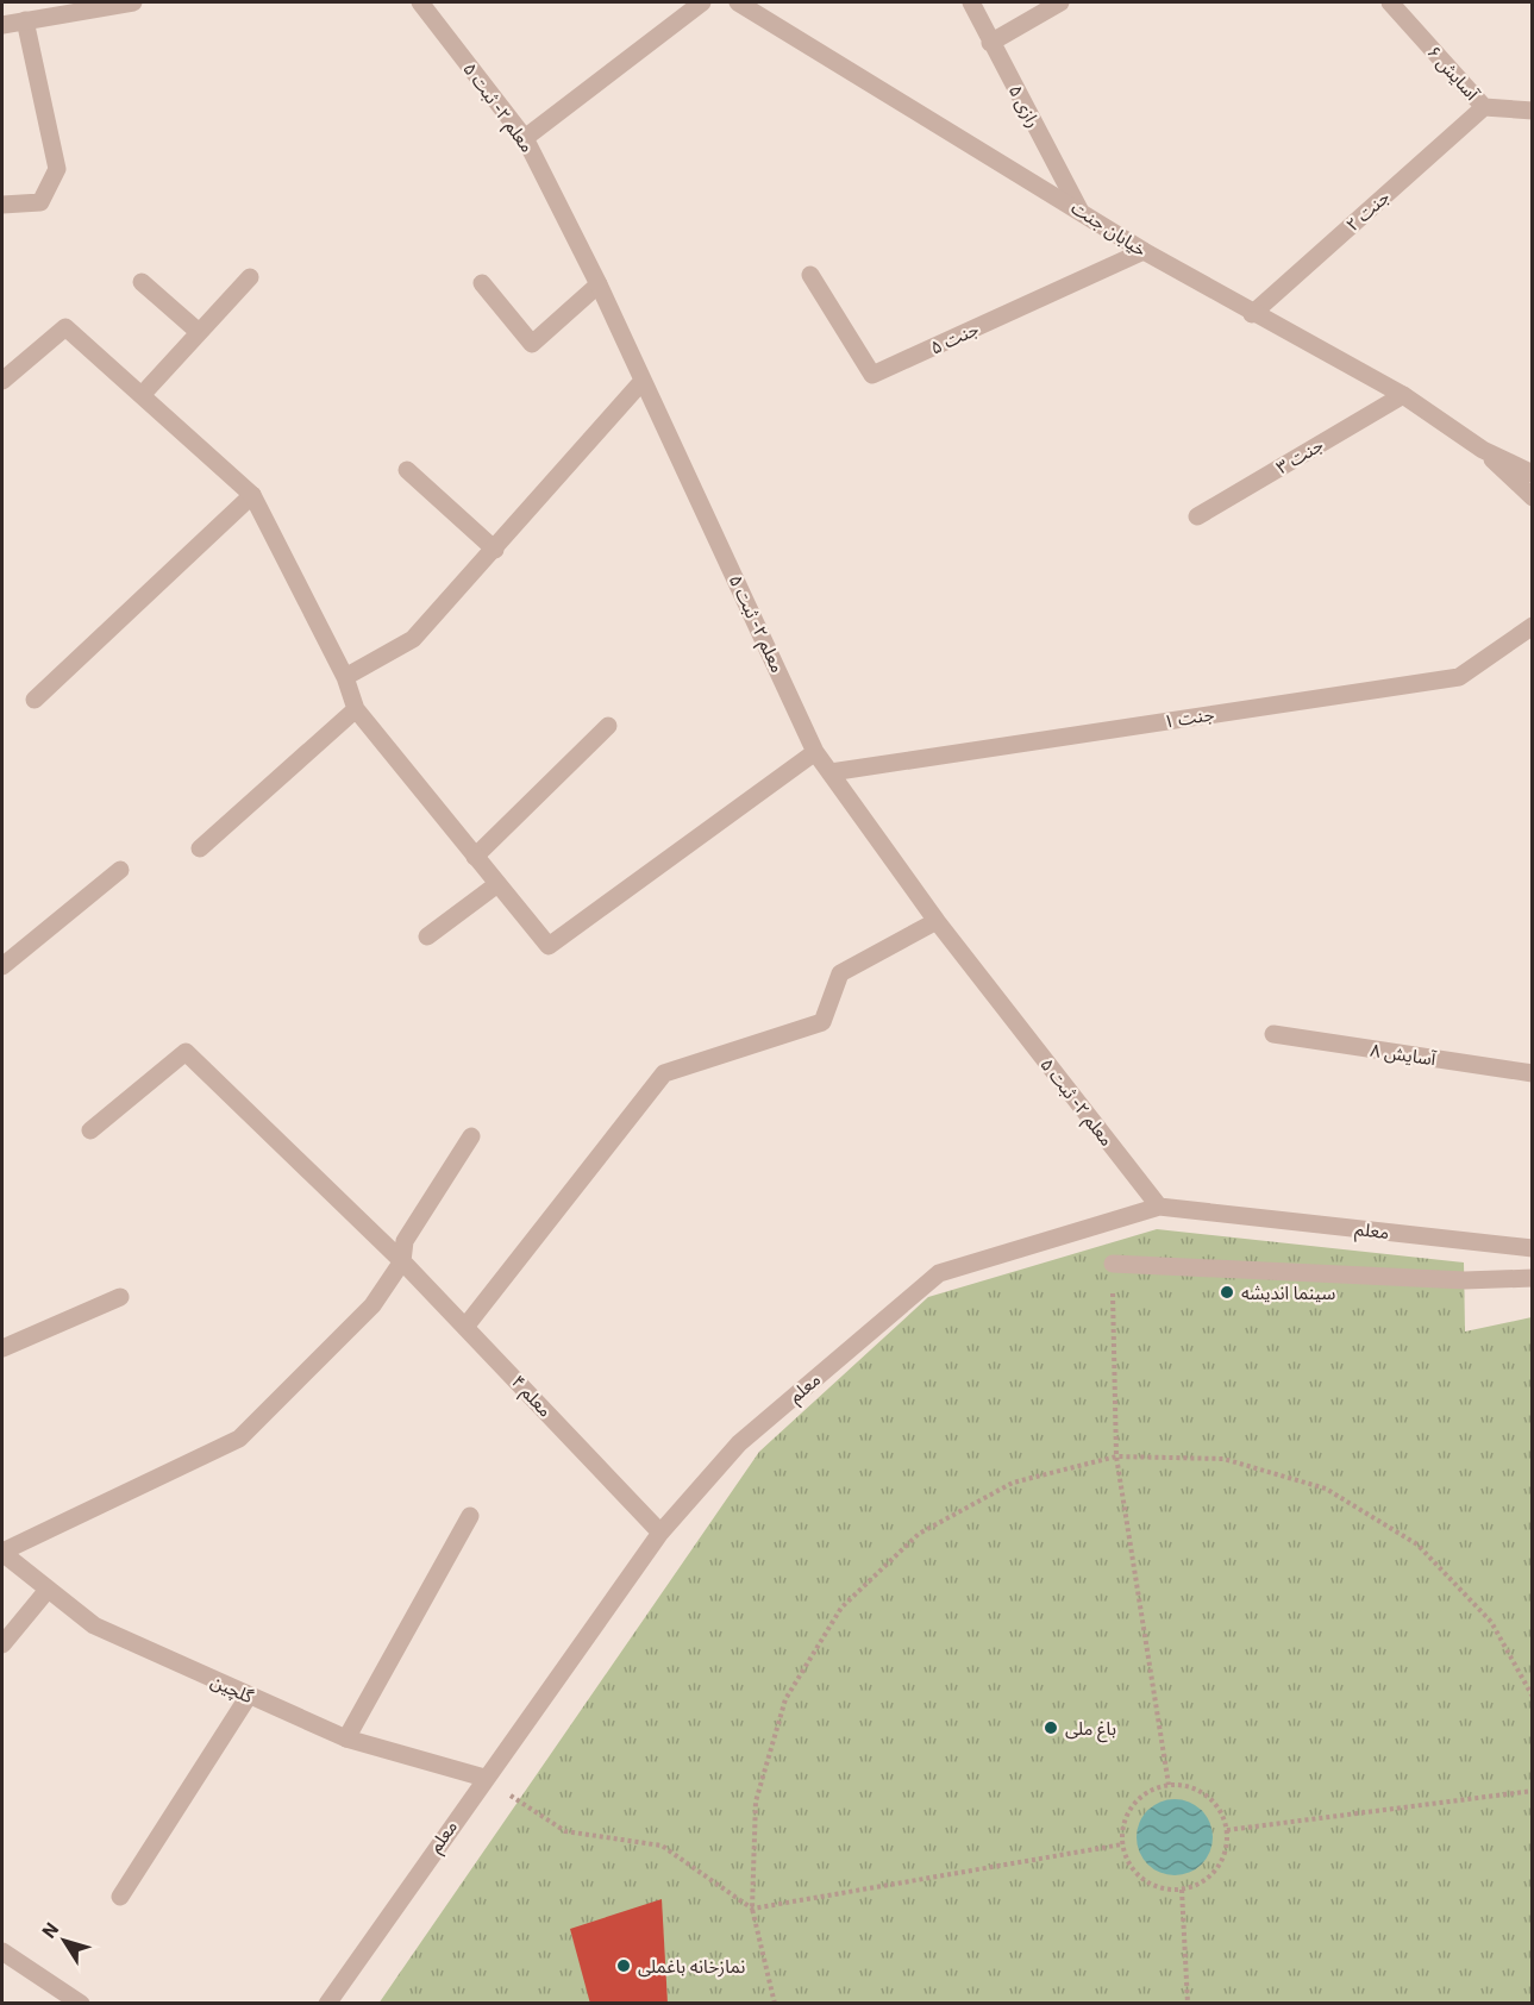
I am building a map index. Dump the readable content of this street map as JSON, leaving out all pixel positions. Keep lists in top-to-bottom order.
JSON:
{
  "streets": {
    "street": [
      "آسایش ۶",
      "رازی ۵",
      "معلم ۲- ثبت ۵",
      "جنت ۲",
      "خیابان جنت",
      "جنت ۵",
      "جنت ۳",
      "جنت ۱",
      "آسایش ۸",
      "معلم",
      "معلم ۴",
      "گلچین"
    ]
  },
  "crossings": [
    ["آسایش ۶", "جنت ۲"],
    ["رازی ۵", "خیابان جنت"],
    ["معلم ۲- ثبت ۵", "جنت ۱"],
    ["معلم ۲- ثبت ۵", "معلم"],
    ["جنت ۲", "خیابان جنت"],
    ["خیابان جنت", "جنت ۵"],
    ["خیابان جنت", "جنت ۳"],
    ["معلم", "معلم ۴"],
    ["معلم", "گلچین"]
  ],
  "places": ["سینما اندیشه", "باغ ملی", "نمازخانه باغملی"],
  "north": "top left"
}
